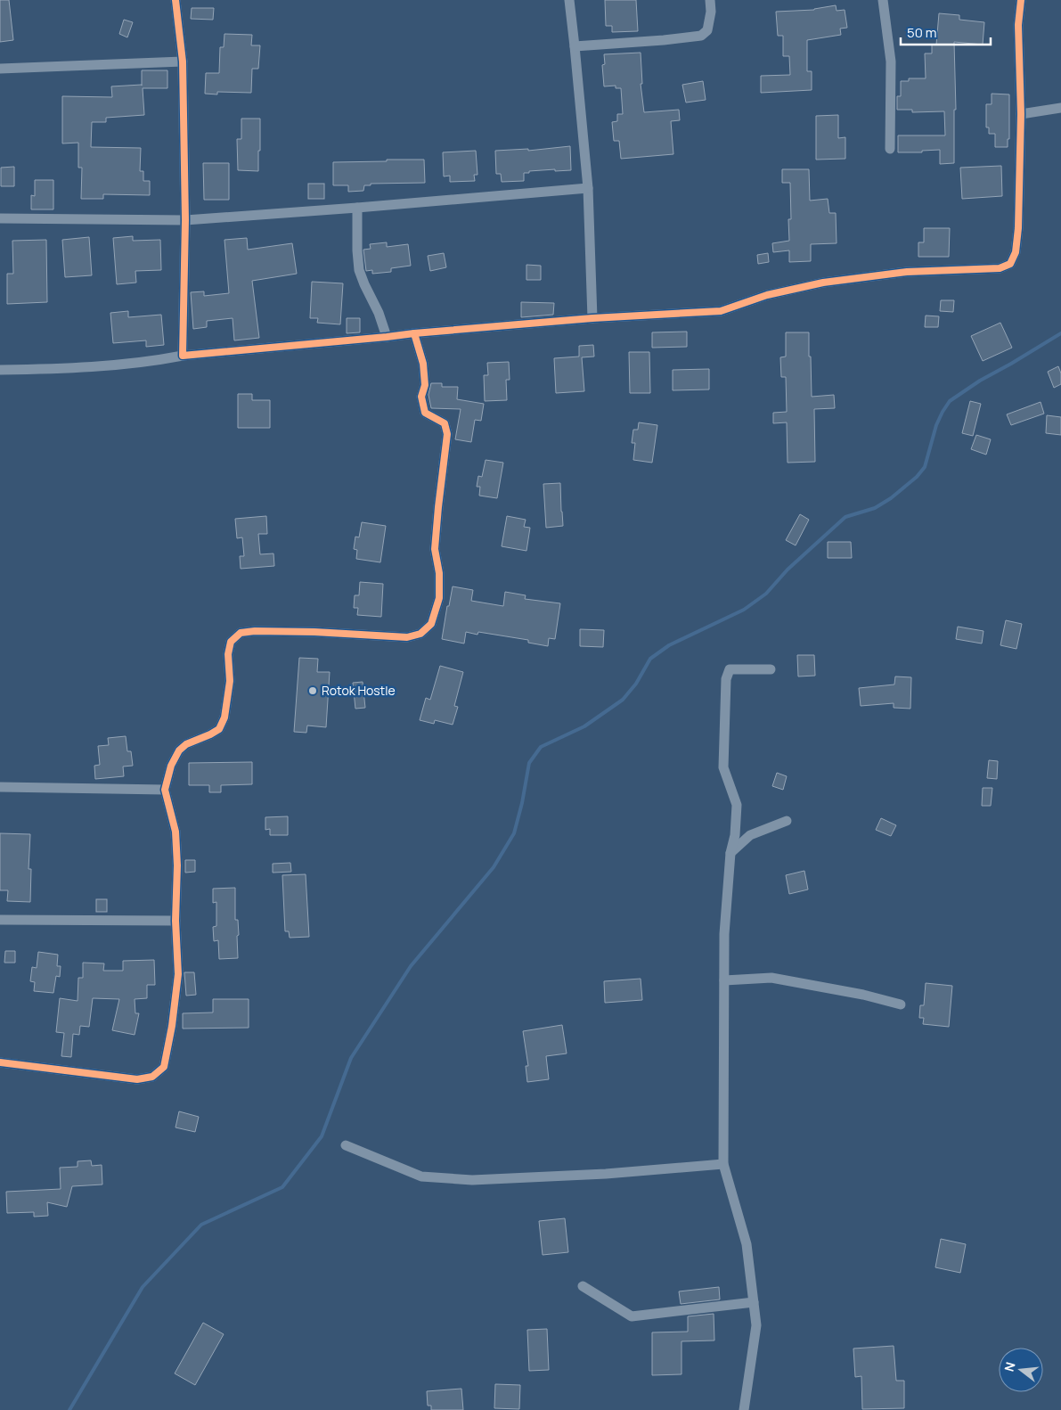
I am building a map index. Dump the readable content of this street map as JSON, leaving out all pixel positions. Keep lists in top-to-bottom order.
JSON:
{
  "places": ["Rotok Hostle"],
  "scale_bar": "50 m",
  "north": "left"
}
